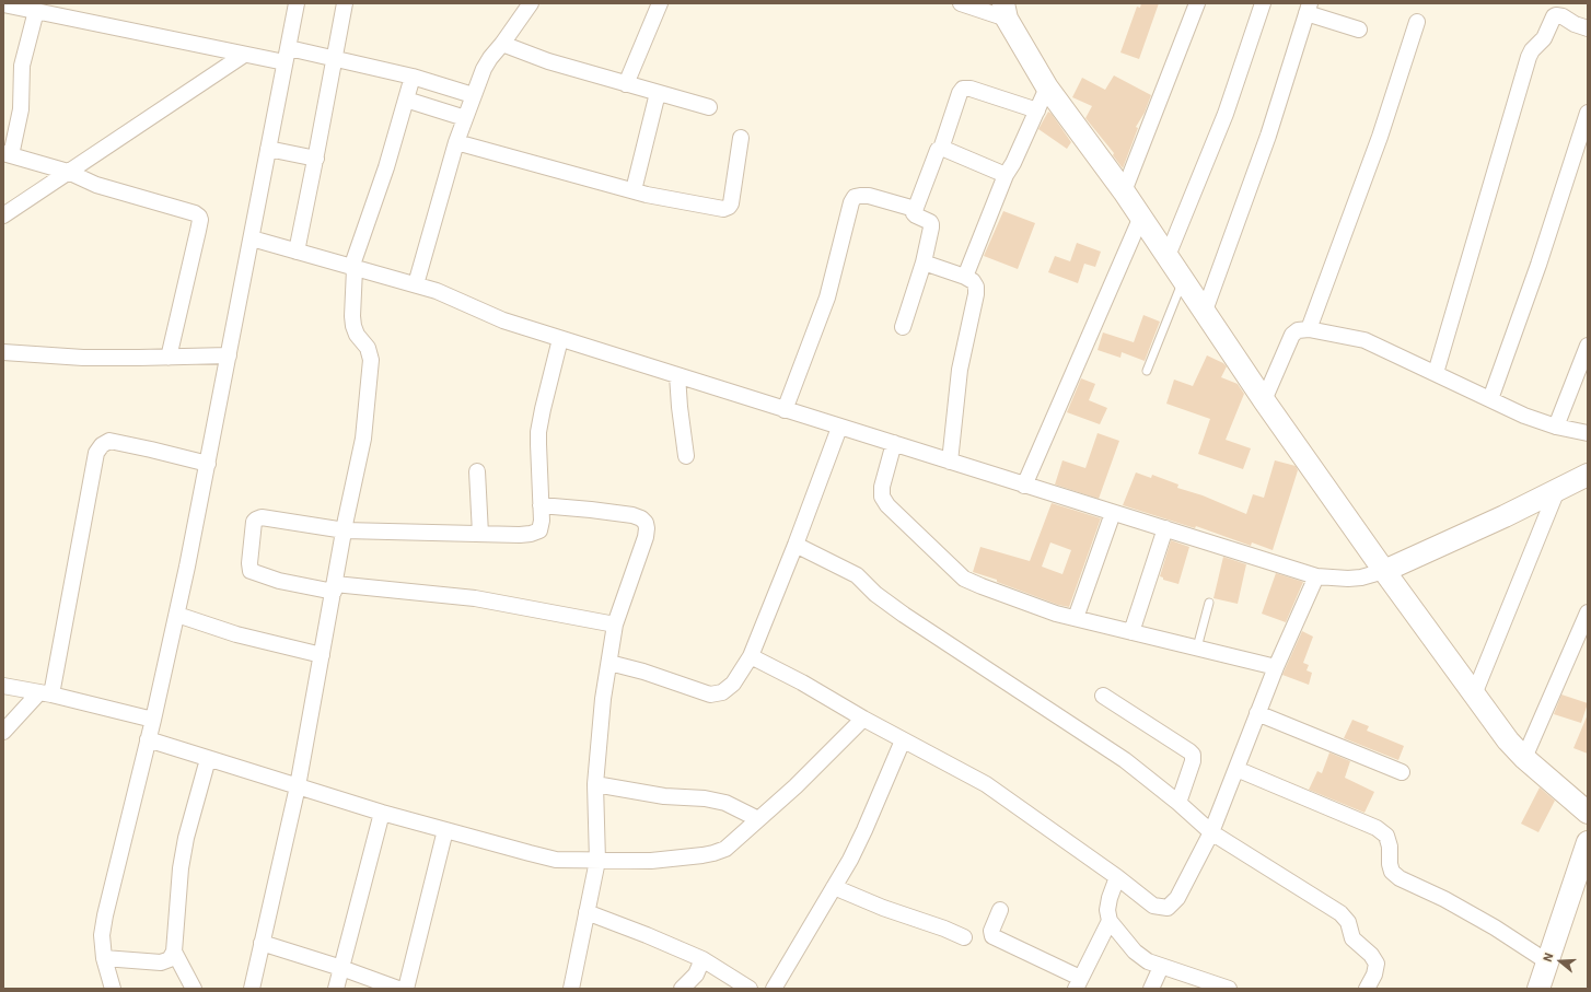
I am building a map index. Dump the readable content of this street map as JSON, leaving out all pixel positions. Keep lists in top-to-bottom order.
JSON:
{
  "north": "left"
}
